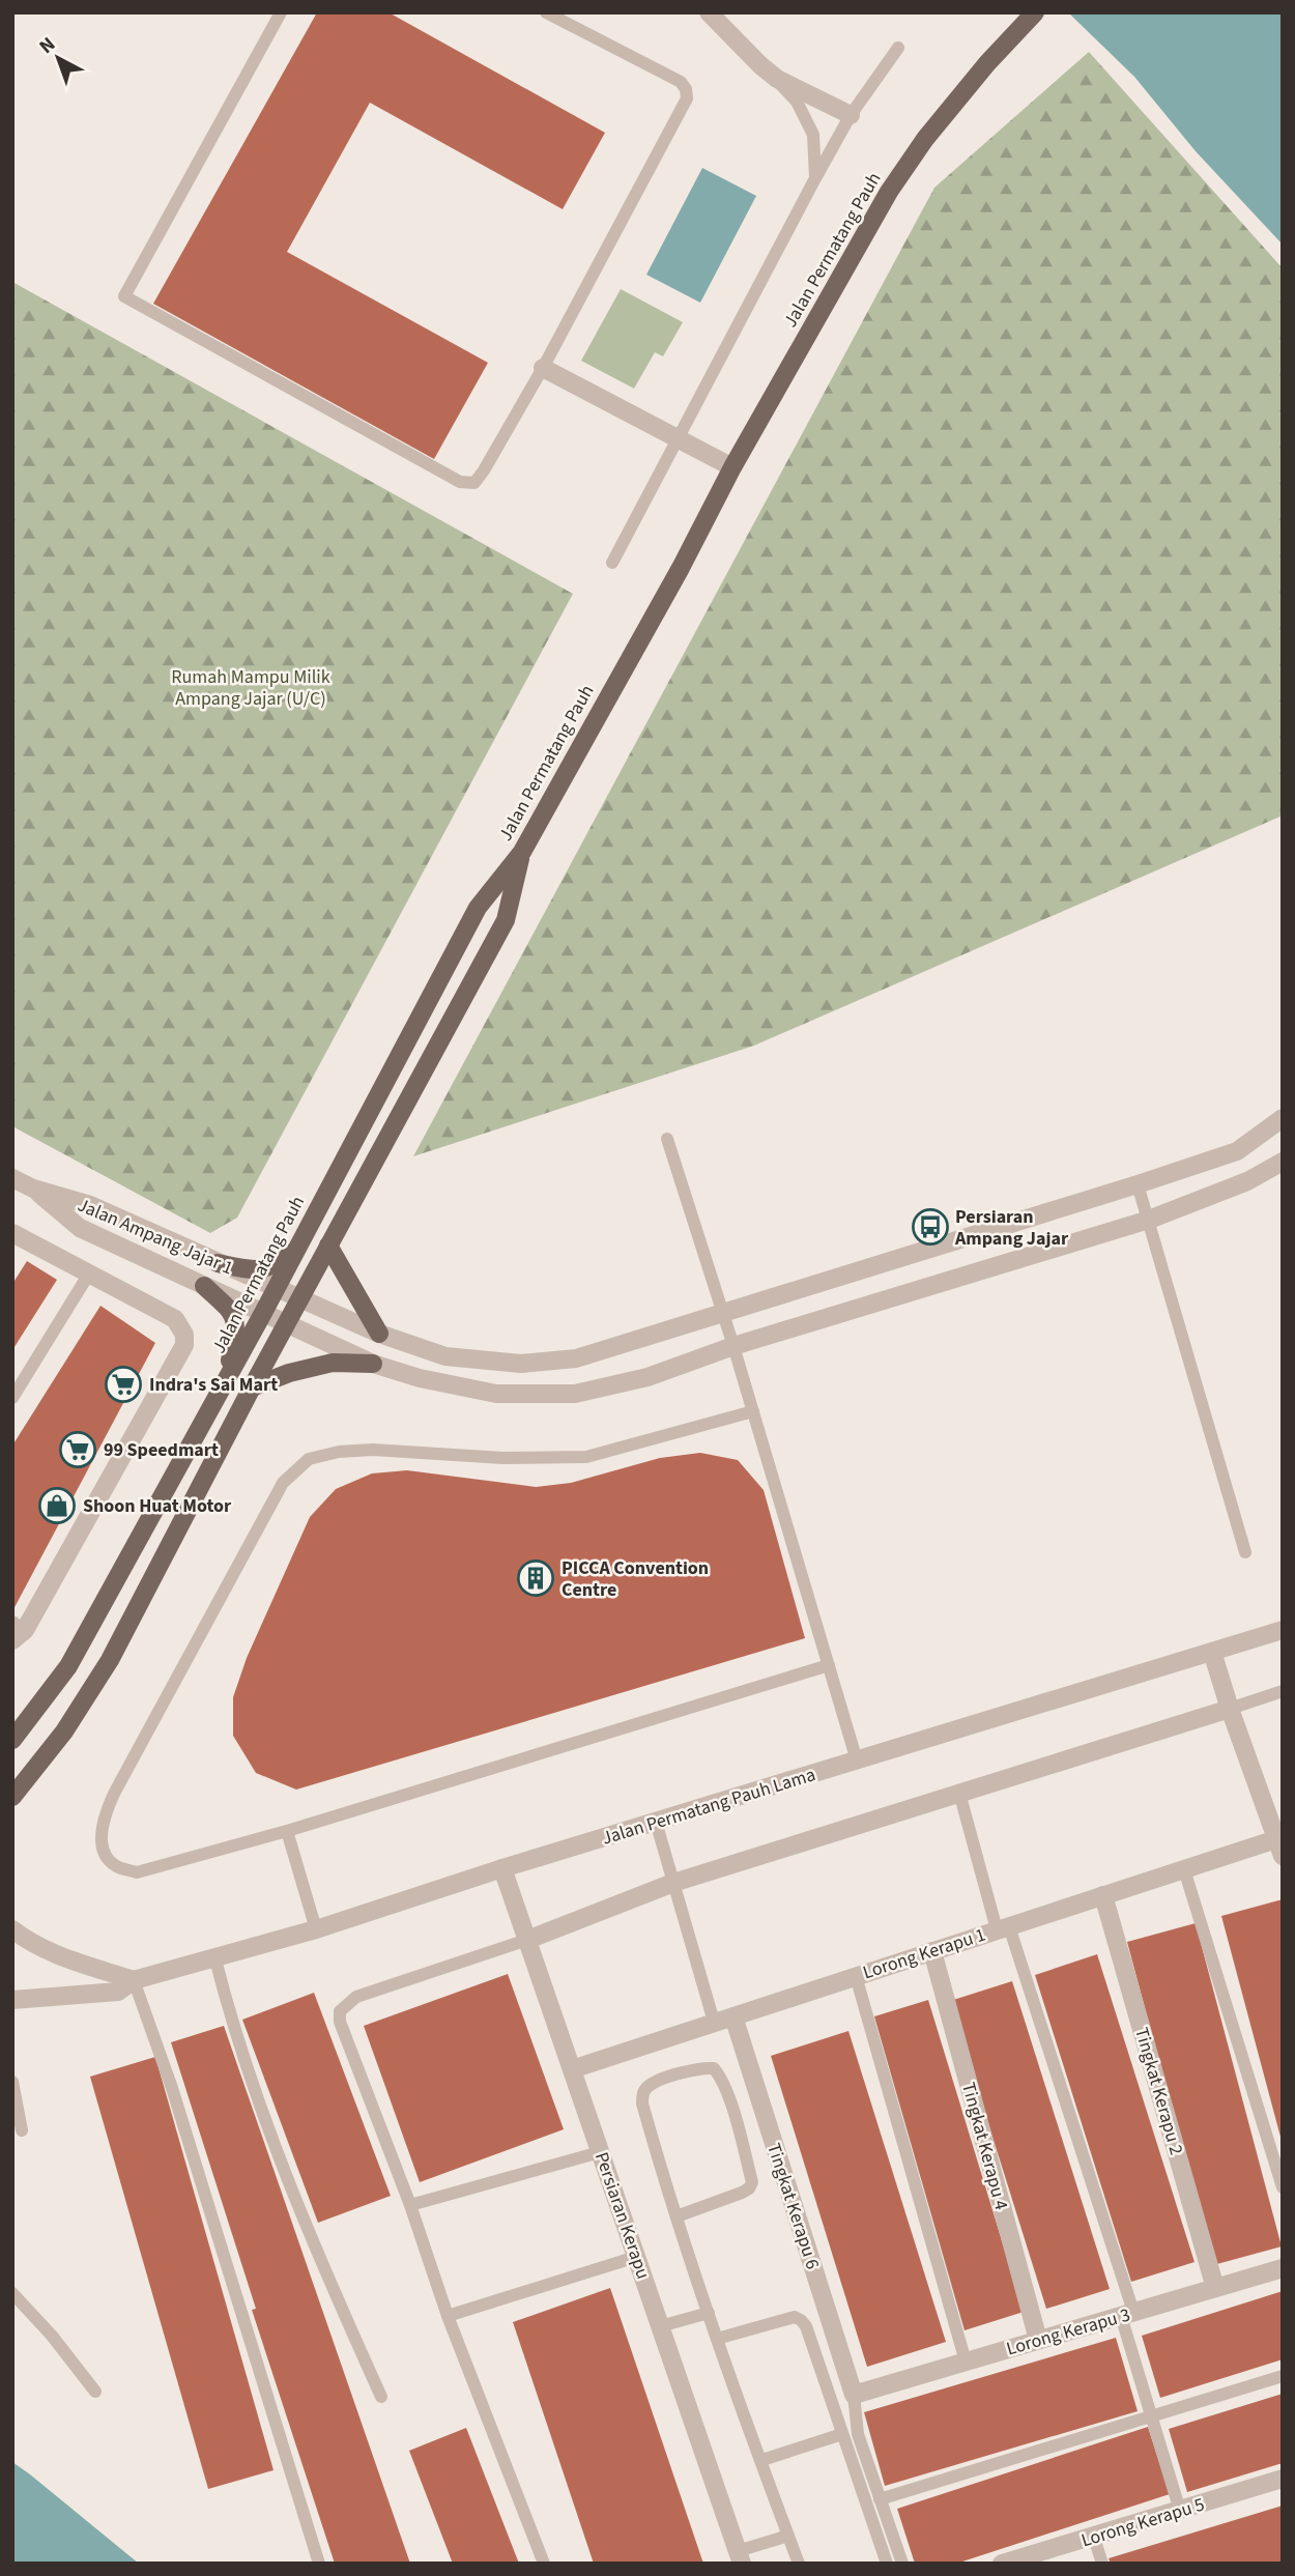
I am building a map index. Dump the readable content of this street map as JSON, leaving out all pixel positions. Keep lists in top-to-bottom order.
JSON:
{
  "streets": {
    "main road": ["Jalan Permatang Pauh"],
    "street": [
      "Jalan Ampang Jajar 1",
      "Jalan Permatang Pauh Lama",
      "Lorong Kerapu 1",
      "Tingkat Kerapu 2",
      "Tingkat Kerapu 4",
      "Tingkat Kerapu 6",
      "Persiaran Kerapu",
      "Lorong Kerapu 3",
      "Lorong Kerapu 5"
    ]
  },
  "crossings": [
    ["Jalan Permatang Pauh", "Jalan Ampang Jajar 1"],
    ["Jalan Permatang Pauh Lama", "Persiaran Kerapu"],
    ["Lorong Kerapu 1", "Tingkat Kerapu 2"],
    ["Lorong Kerapu 1", "Tingkat Kerapu 4"],
    ["Lorong Kerapu 1", "Tingkat Kerapu 6"],
    ["Lorong Kerapu 1", "Persiaran Kerapu"],
    ["Tingkat Kerapu 2", "Lorong Kerapu 3"],
    ["Tingkat Kerapu 4", "Lorong Kerapu 3"],
    ["Tingkat Kerapu 6", "Lorong Kerapu 3"]
  ],
  "parks": ["Rumah Mampu Milik Ampang Jajar (U/C)"],
  "places": {
    "bus stop": ["Persiaran Ampang Jajar"],
    "supermarket": ["Indra's Sai Mart", "99 Speedmart"],
    "shop": ["Shoon Huat Motor"],
    "building": ["PICCA Convention Centre"]
  },
  "north": "top left"
}
